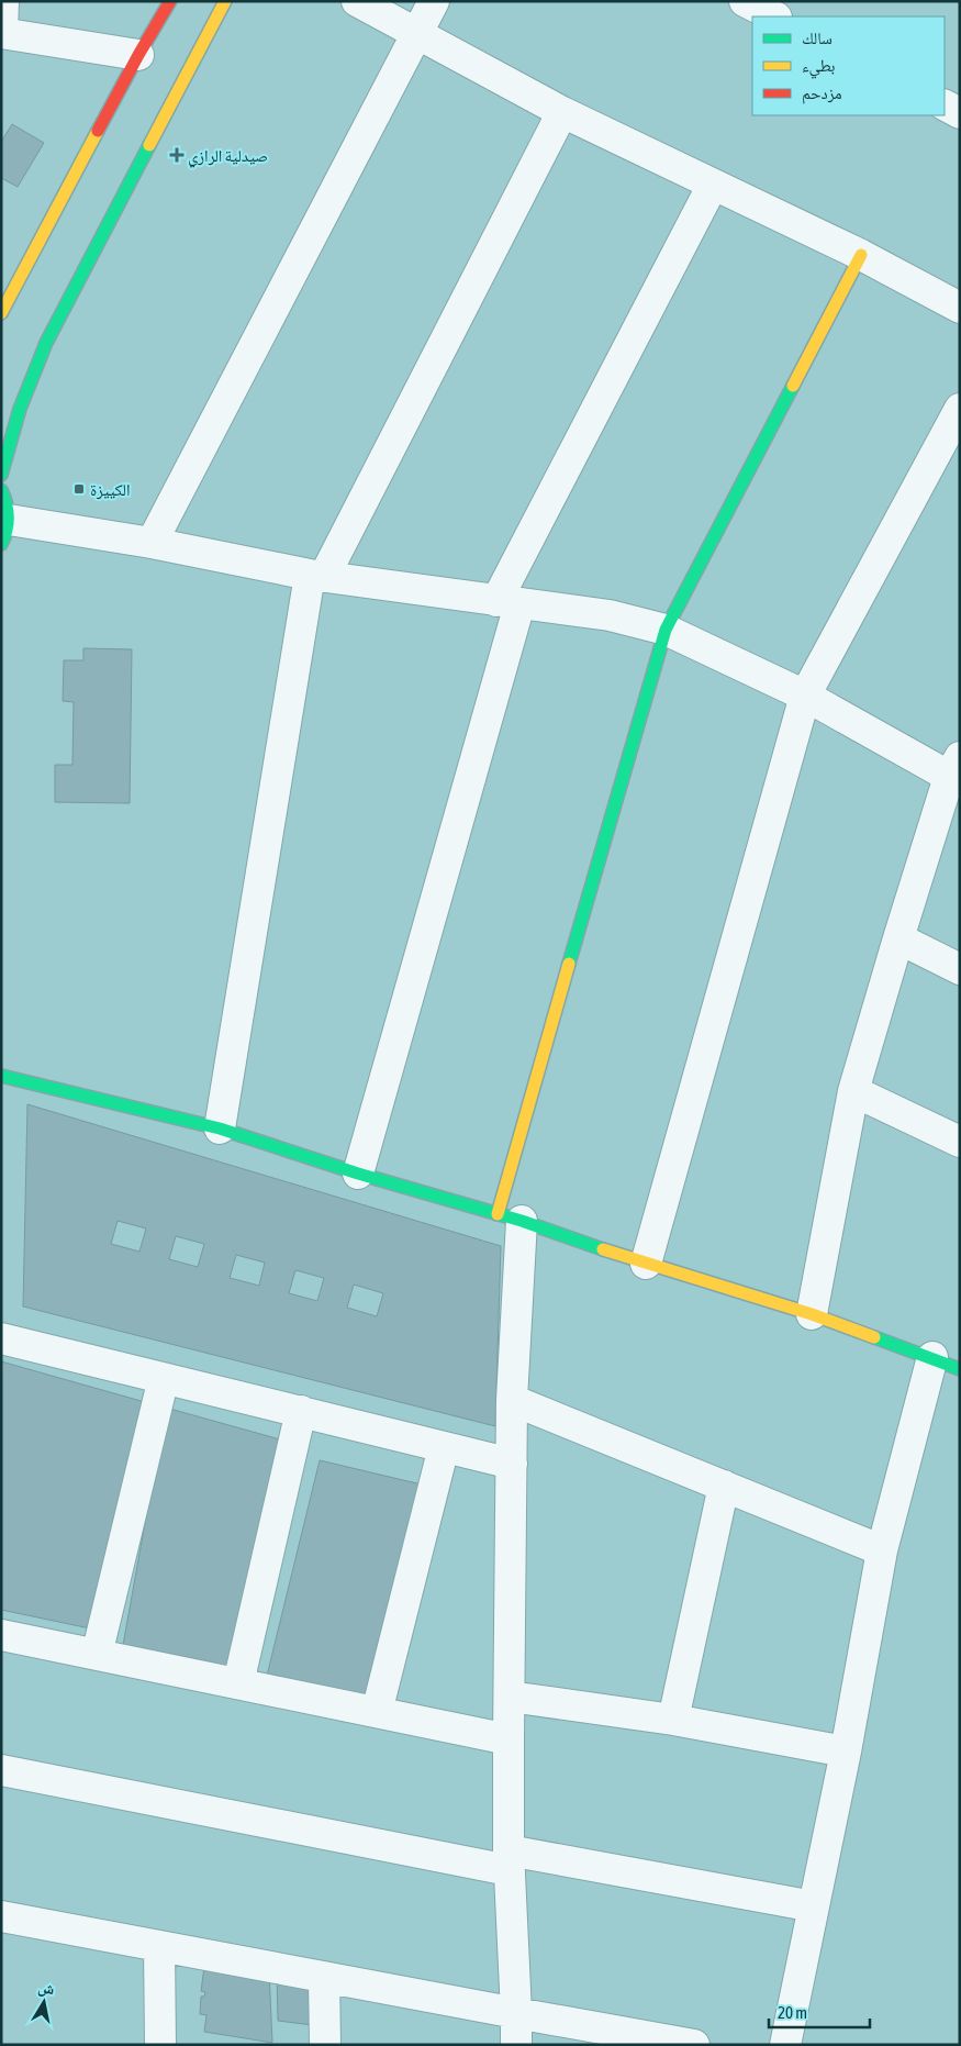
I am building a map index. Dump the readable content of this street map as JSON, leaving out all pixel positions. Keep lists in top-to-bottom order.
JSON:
{
  "places": {
    "health": ["صيدلية الرازي"],
    "transit": ["الكييزة"]
  },
  "legend": ["سالك", "بطيء", "مزدحم"],
  "scale_bar": "20 m",
  "north": "top"
}
